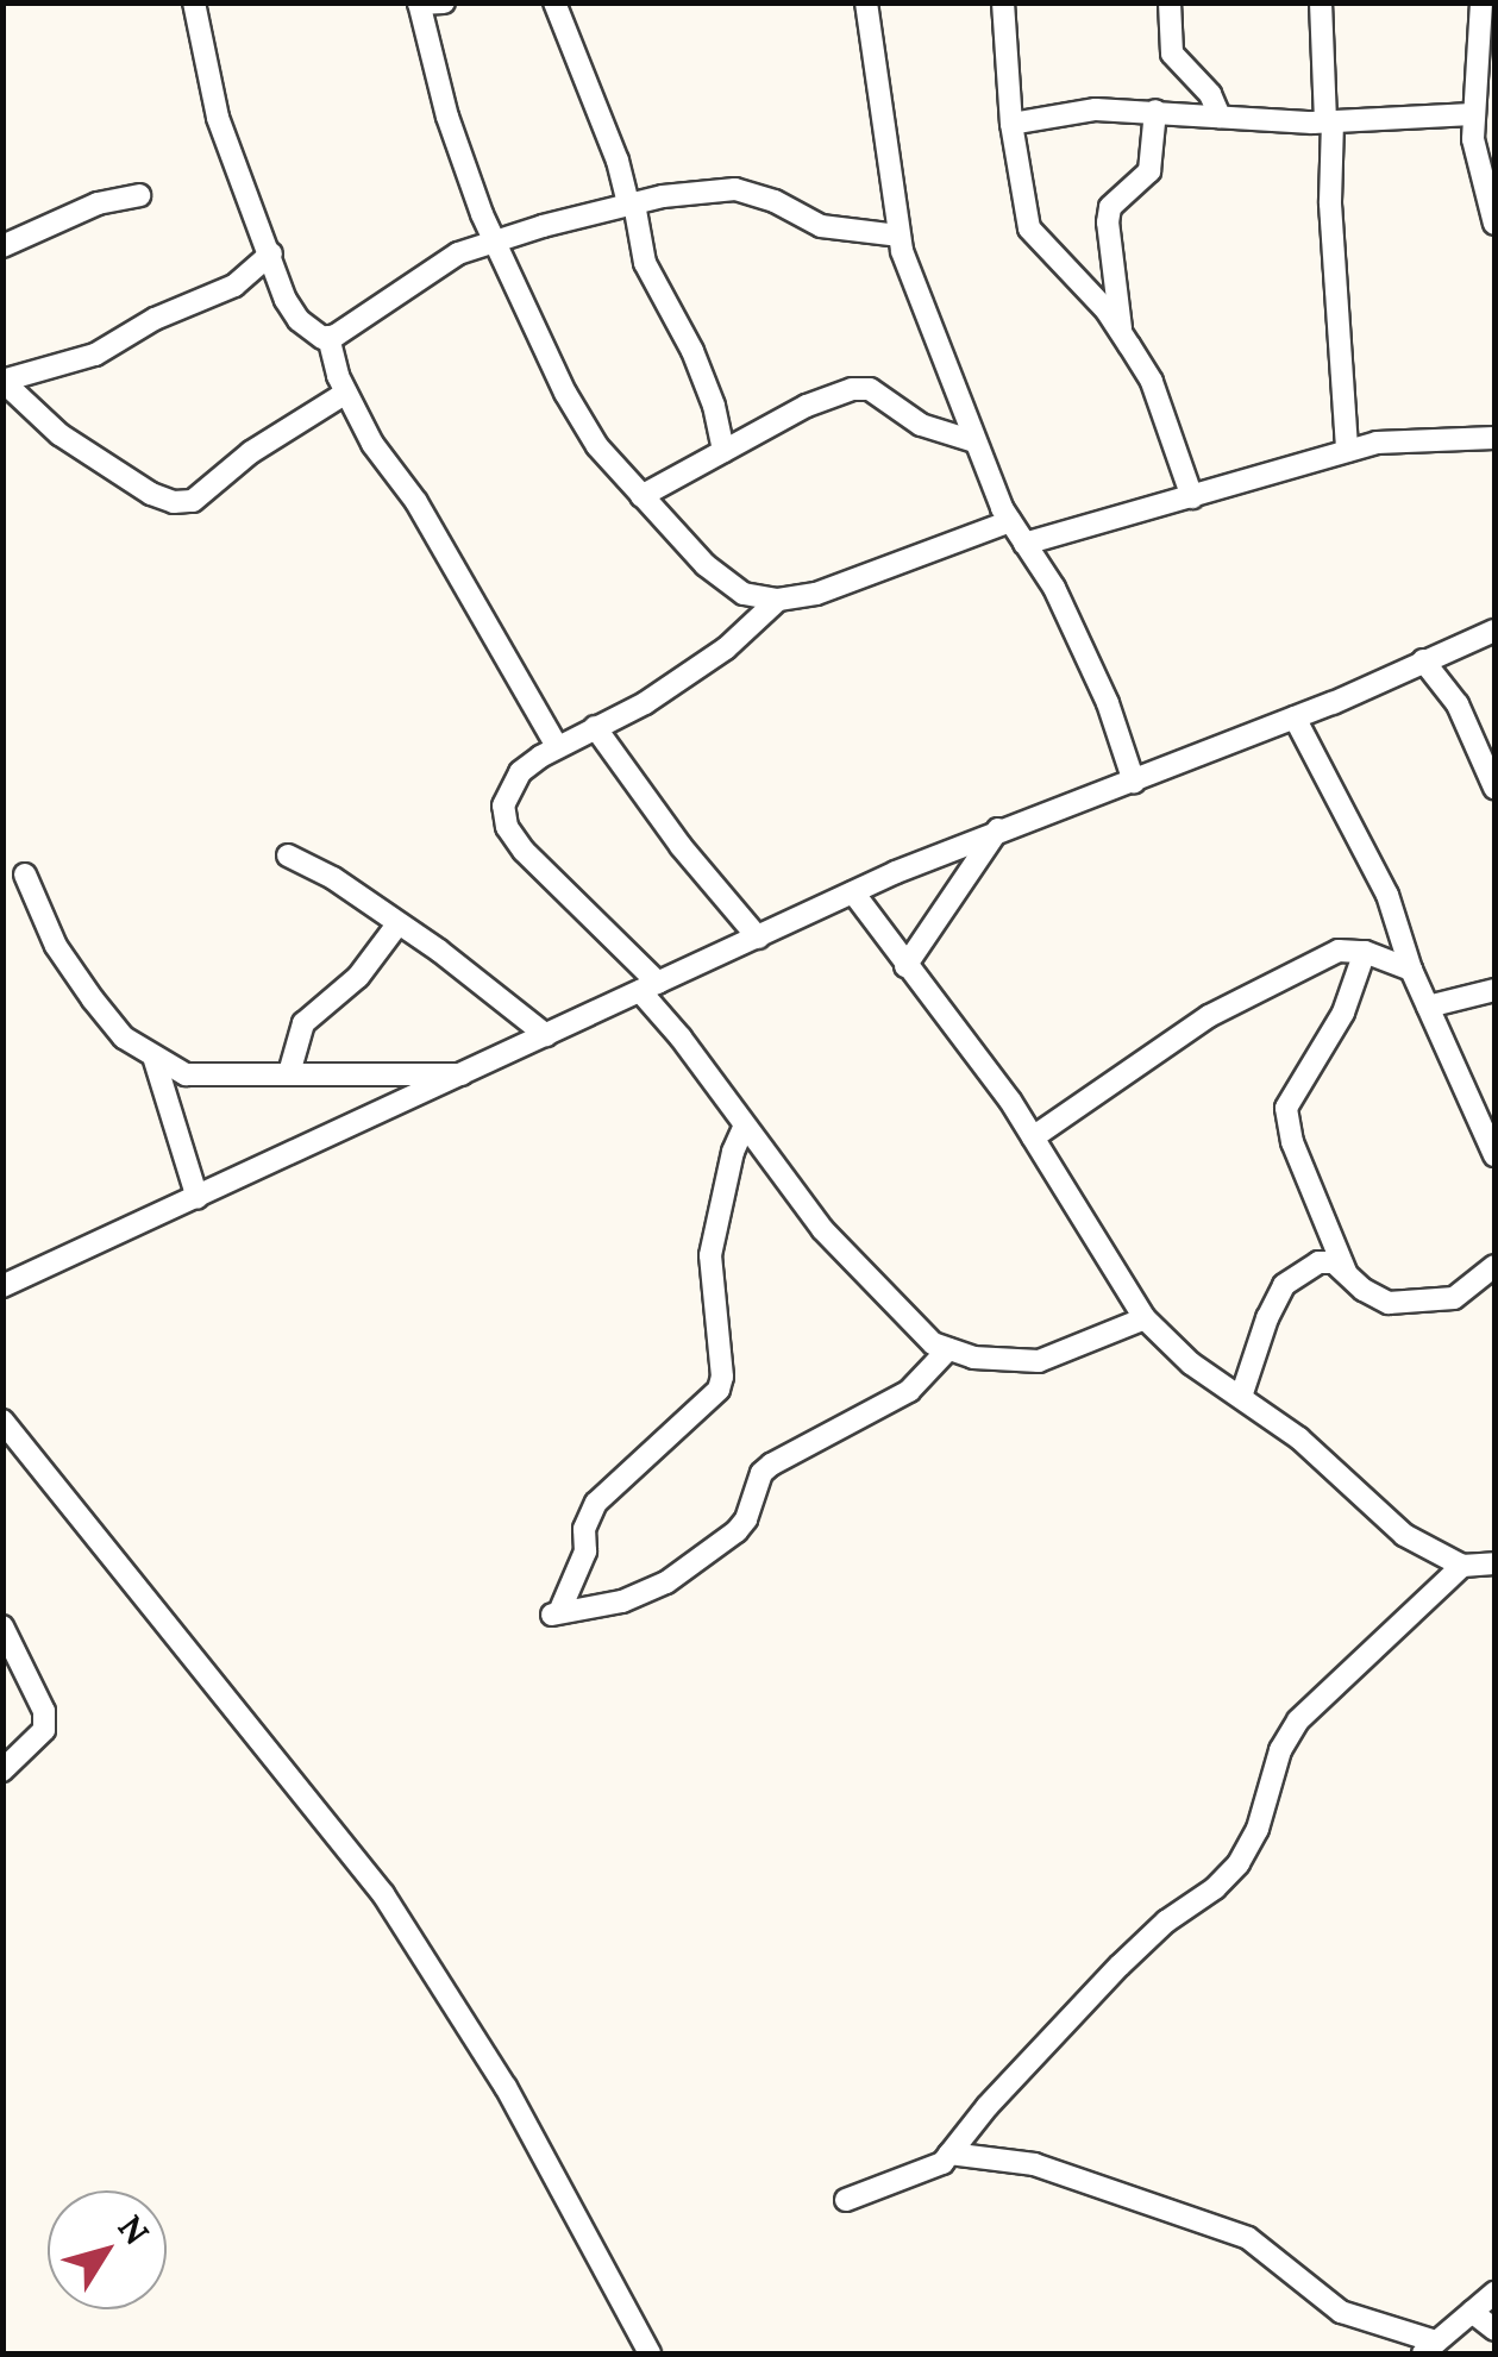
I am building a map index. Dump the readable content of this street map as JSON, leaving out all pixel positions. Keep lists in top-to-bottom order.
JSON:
{
  "north": "top right"
}
